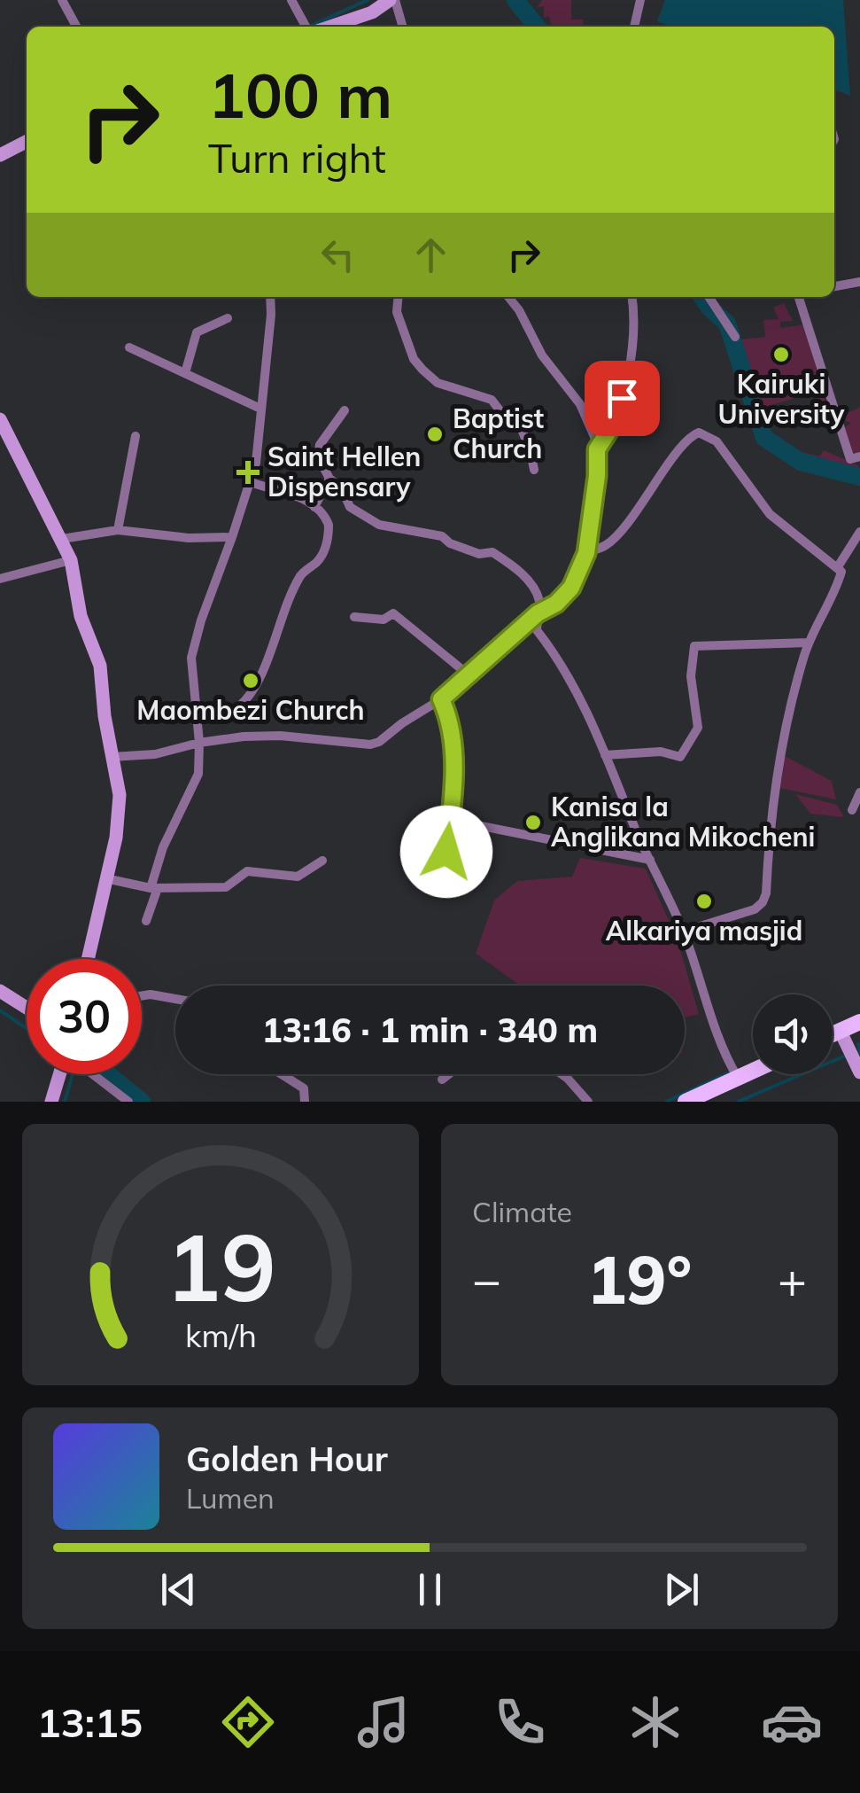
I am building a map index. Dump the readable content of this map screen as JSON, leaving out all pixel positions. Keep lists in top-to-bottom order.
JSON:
{
  "places": {
    "other": [
      "Kairuki University",
      "Baptist Church",
      "Maombezi Church",
      "Kanisa la Anglikana Mikocheni",
      "Alkariya masjid"
    ],
    "health": ["Saint Hellen Dispensary"]
  },
  "page": {
    "turn": ["100 m", "Turn right"],
    "limit": "30",
    "trip": "13:16 · 1 min · 340 m",
    "tile": "Climate",
    "heat": ["−", "19°", "+"],
    "song": ["Golden Hour", "Lumen"],
    "tabs": "13:15",
    "gauge": ["19", "km/h"]
  }
}
